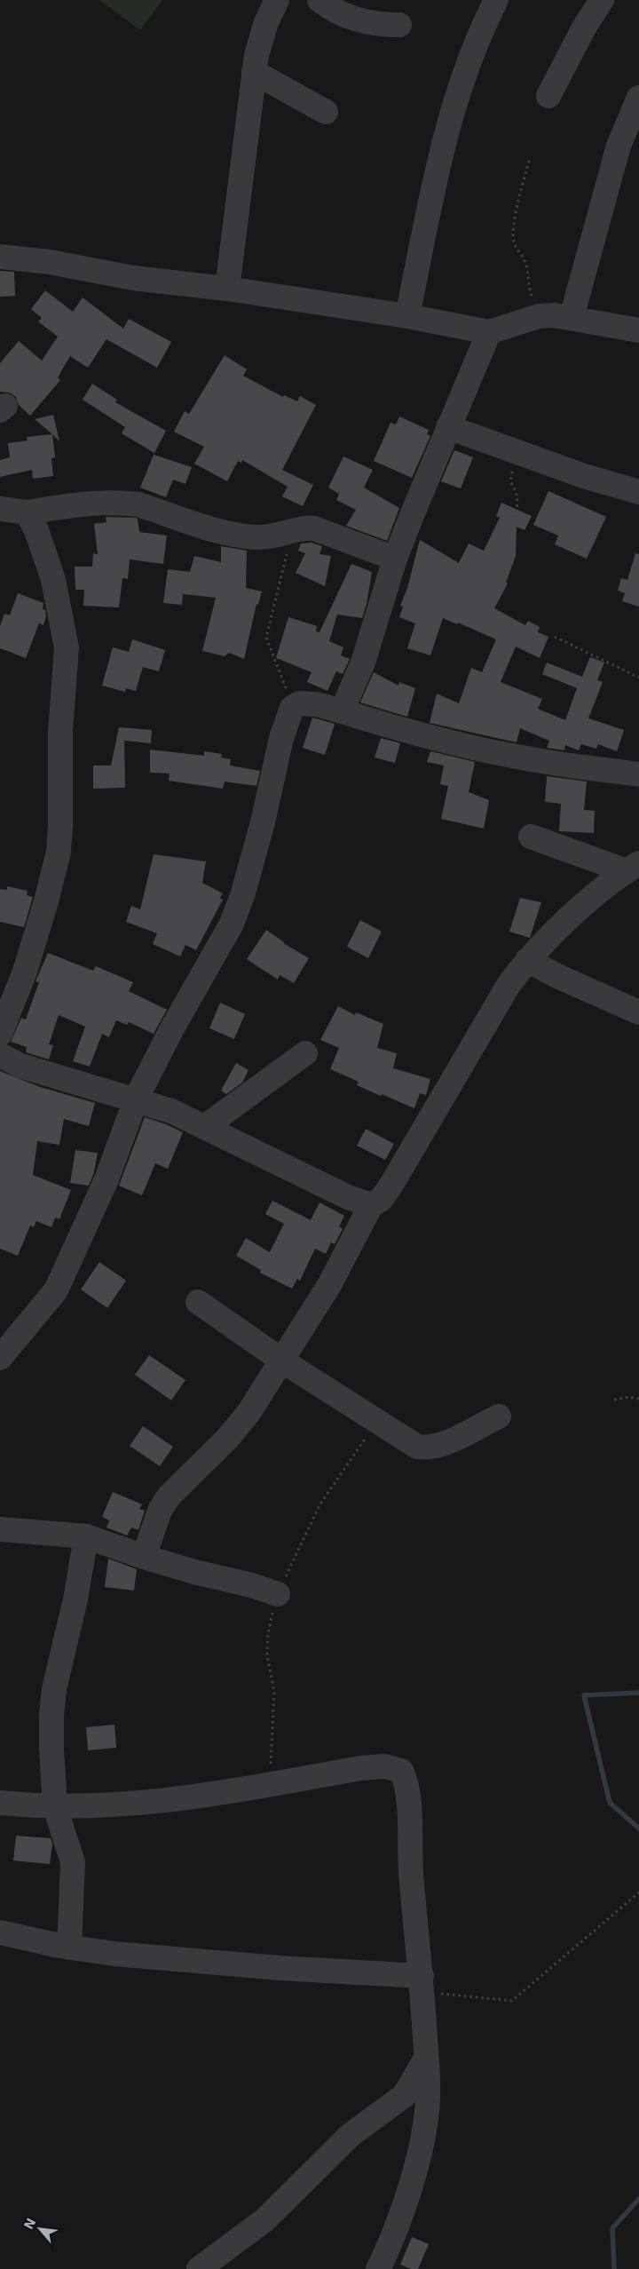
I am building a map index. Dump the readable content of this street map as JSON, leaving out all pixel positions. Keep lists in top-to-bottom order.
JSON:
{
  "north": "top left"
}
